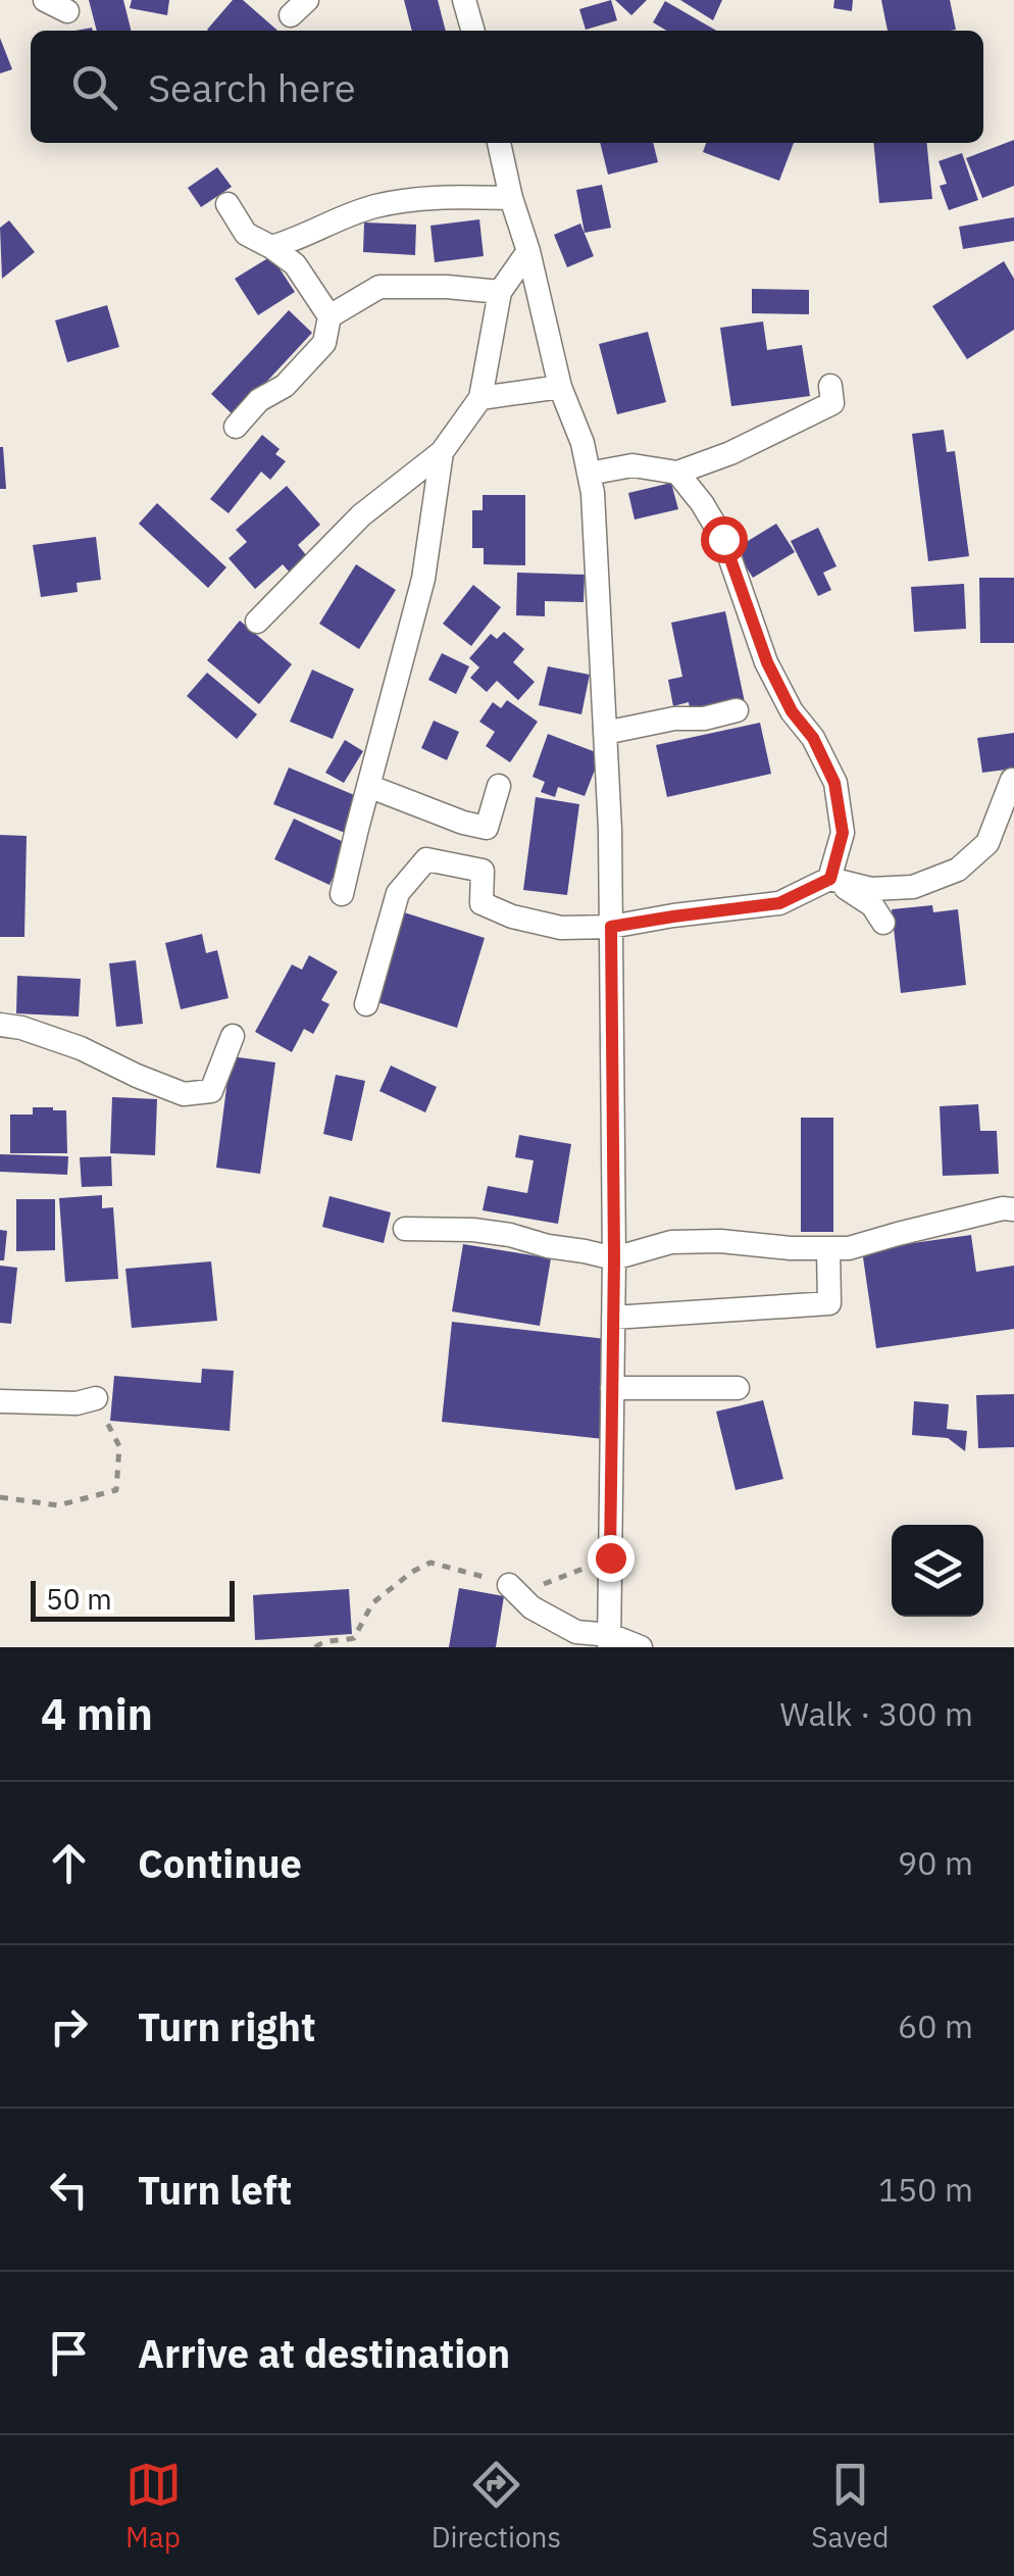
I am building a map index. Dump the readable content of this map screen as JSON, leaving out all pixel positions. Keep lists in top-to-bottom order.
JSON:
{
  "scale_bar": "50 m",
  "page": {
    "search": "Search here",
    "scale": "50 m",
    "heading": ["4 min", "Walk · 300 m"],
    "list": [
      ["Continue", "90 m"],
      ["Turn right", "60 m"],
      ["Turn left", "150 m"],
      "Arrive at destination"
    ],
    "nav": ["Map", "Directions", "Saved"]
  }
}
